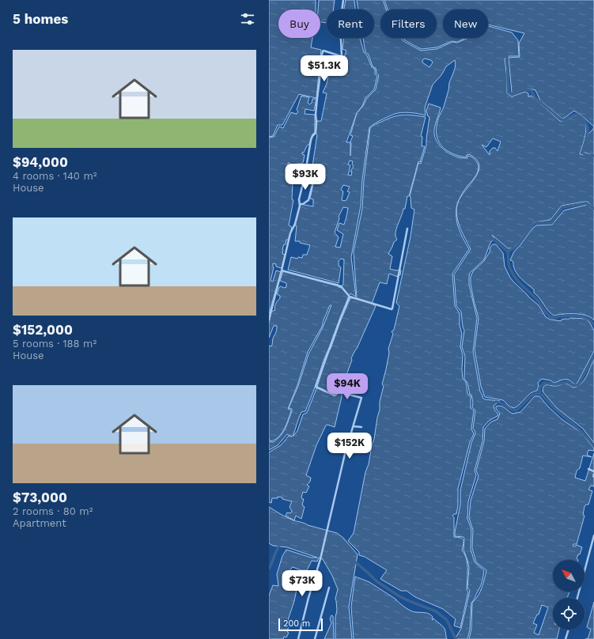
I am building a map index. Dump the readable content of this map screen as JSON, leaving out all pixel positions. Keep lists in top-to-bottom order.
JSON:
{
  "scale_bar": "200 m",
  "north": "top left",
  "page": {
    "heading": "5 homes",
    "chip": [
      "Buy",
      "Rent",
      "Filters",
      "New"
    ],
    "list": [
      {
        "name": "$94,000",
        "note": "4 rooms · 140 m² · House"
      },
      {
        "name": "$152,000",
        "note": "5 rooms · 188 m² · House"
      },
      {
        "name": "$73,000",
        "note": "2 rooms · 80 m² · Apartment"
      }
    ],
    "price": [
      "$51.3K",
      "$93K",
      "$94K",
      "$152K",
      "$73K"
    ],
    "scale": "200 m"
  }
}
